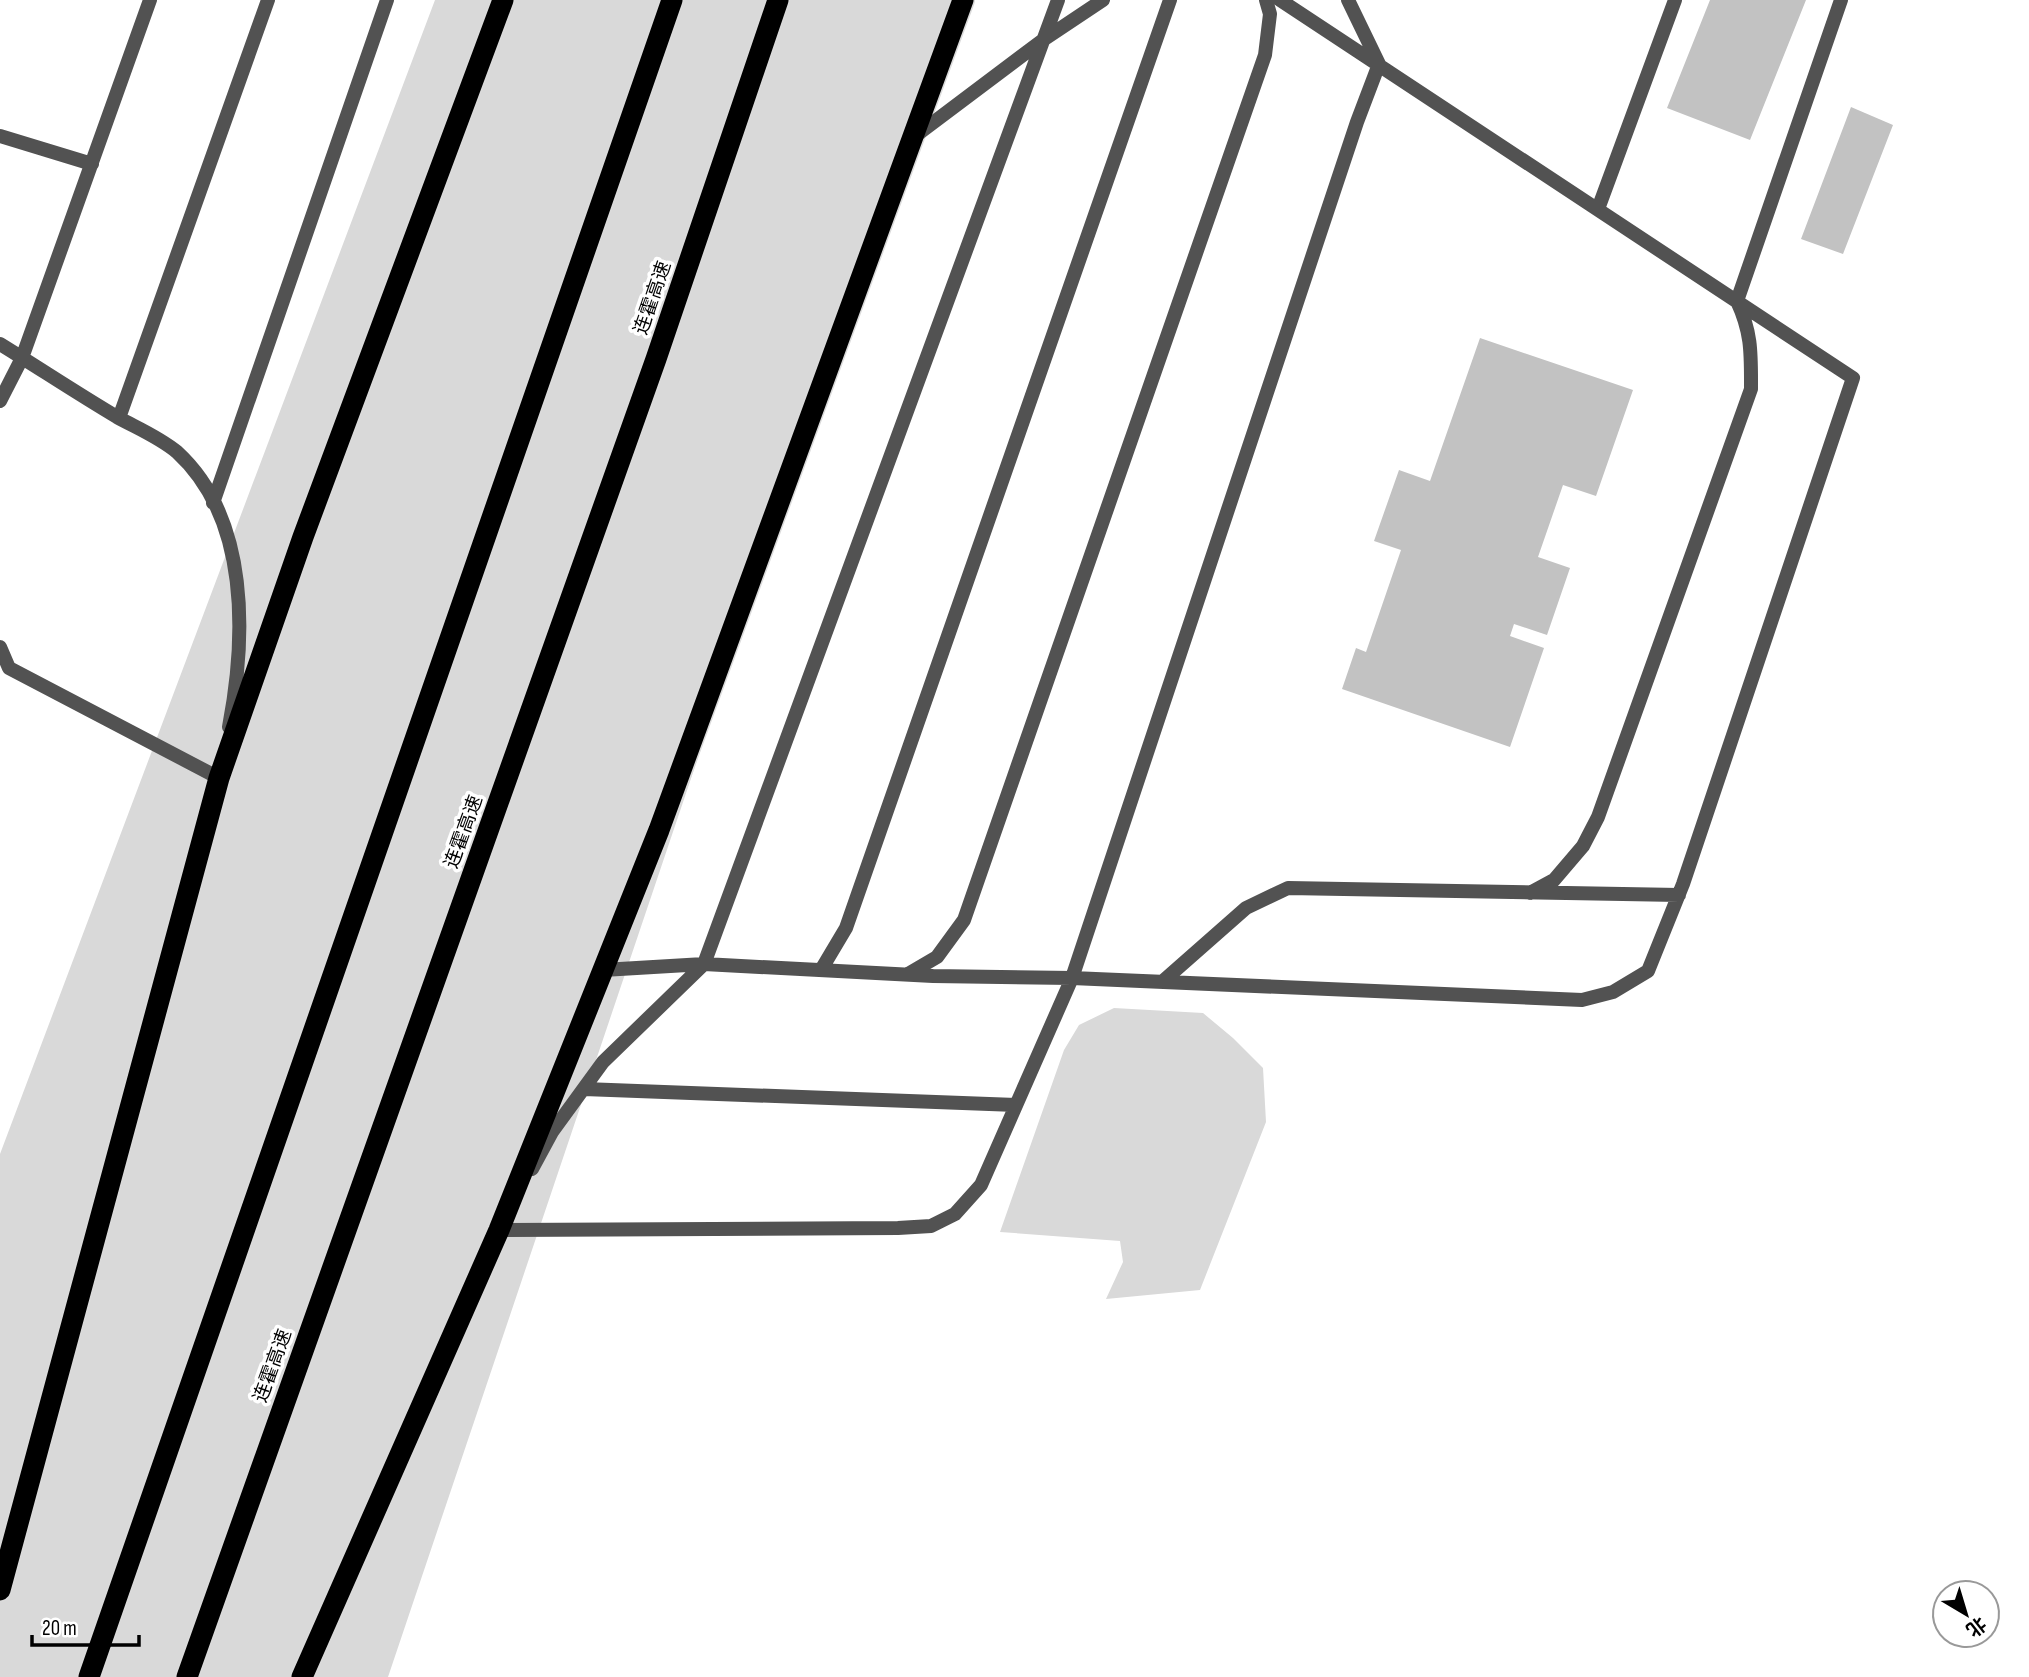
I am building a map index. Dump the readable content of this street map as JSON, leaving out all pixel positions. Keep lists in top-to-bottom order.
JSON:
{
  "streets": {
    "highway": ["连霍高速"]
  },
  "scale_bar": "20 m",
  "north": "bottom right"
}
